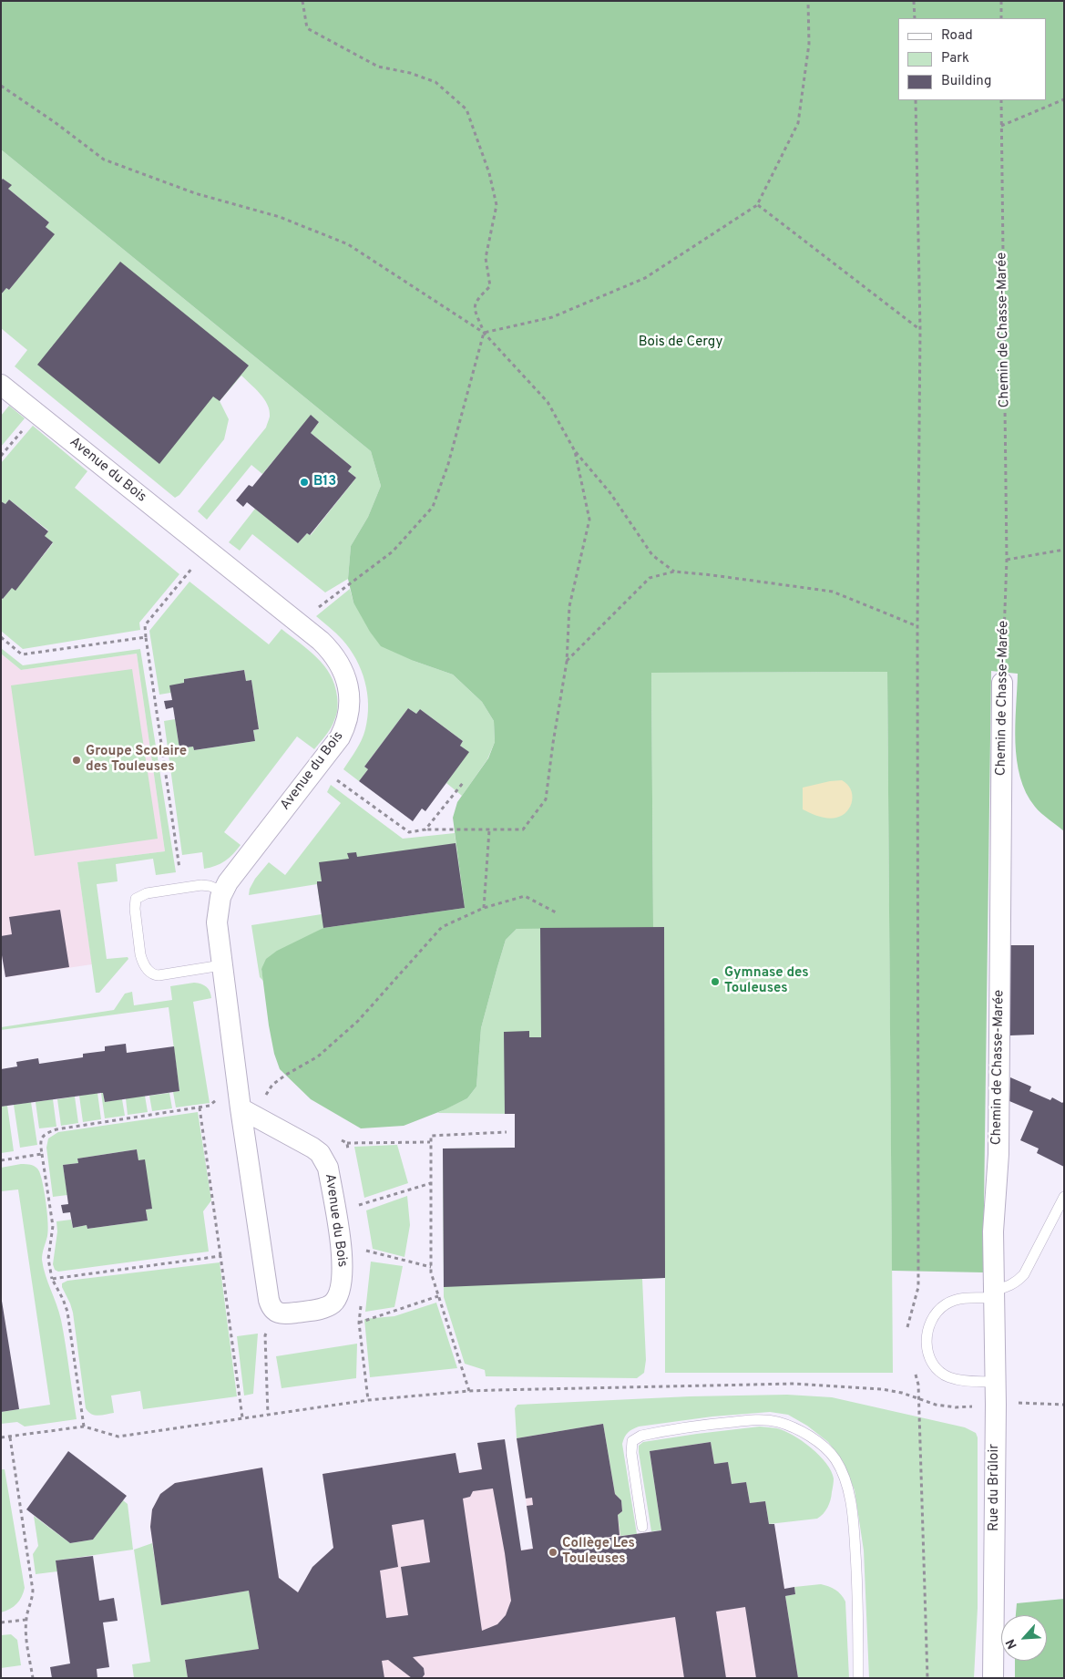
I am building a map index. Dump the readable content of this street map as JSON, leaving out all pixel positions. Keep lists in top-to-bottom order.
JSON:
{
  "streets": {
    "street": ["Chemin de Chasse-Marée", "Avenue du Bois", "Rue du Brûloir"]
  },
  "crossings": [
    ["Chemin de Chasse-Marée", "Rue du Brûloir"]
  ],
  "parks": ["Bois de Cergy"],
  "places": [
    "B13",
    "Groupe Scolaire des Touleuses",
    "Gymnase des Touleuses",
    "Collège Les Touleuses"
  ],
  "legend": ["Road", "Park", "Building"],
  "north": "bottom left"
}
